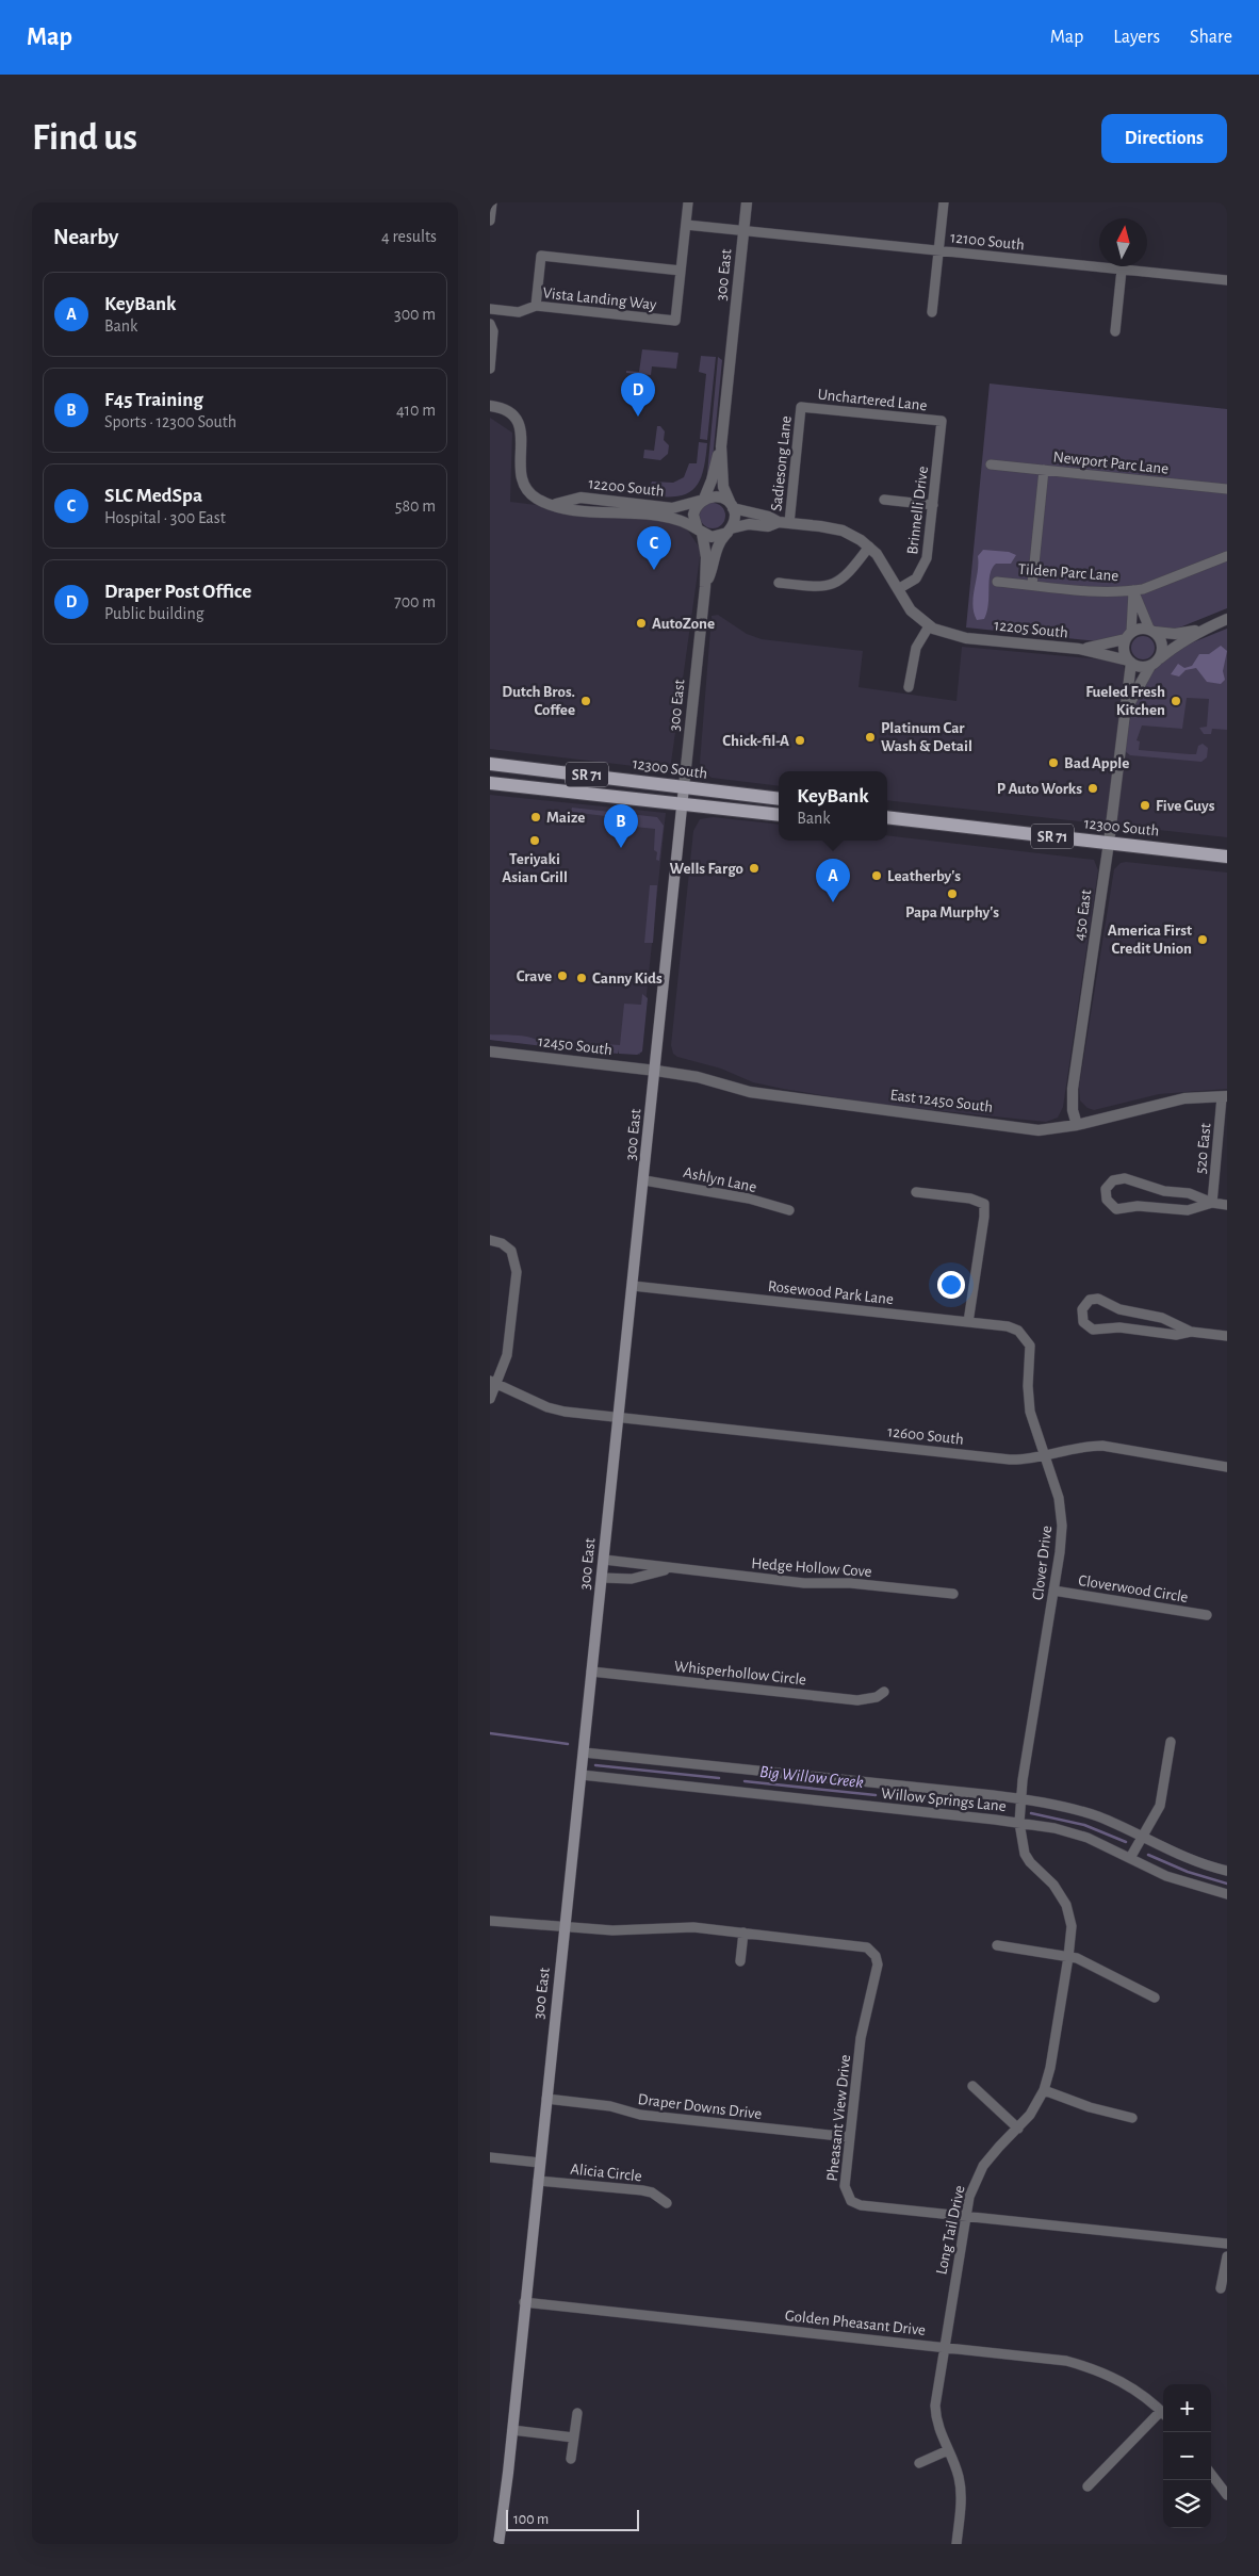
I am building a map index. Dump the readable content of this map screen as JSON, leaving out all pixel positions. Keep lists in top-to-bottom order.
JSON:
{
  "streets": {
    "main road": ["300 East", "12300 South", "SR 71"],
    "street": [
      "12100 South",
      "Vista Landing Way",
      "Unchartered Lane",
      "Newport Parc Lane",
      "Sadiesong Lane",
      "12200 South",
      "Brinnelli Drive",
      "Tilden Parc Lane",
      "12205 South",
      "450 East",
      "12450 South",
      "East 12450 South",
      "520 East",
      "Ashlyn Lane",
      "Rosewood Park Lane",
      "12600 South",
      "Clover Drive",
      "Hedge Hollow Cove",
      "Cloverwood Circle",
      "Whisperhollow Circle",
      "Willow Springs Lane",
      "Draper Downs Drive",
      "Pheasant View Drive",
      "Alicia Circle",
      "Long Tail Drive",
      "Golden Pheasant Drive"
    ]
  },
  "crossings": [
    ["12100 South", "300 East"],
    ["300 East", "12200 South"],
    ["300 East", "12300 South"],
    ["300 East", "SR 71"],
    ["300 East", "12450 South"],
    ["300 East", "East 12450 South"],
    ["300 East", "Ashlyn Lane"],
    ["300 East", "Rosewood Park Lane"],
    ["300 East", "12600 South"],
    ["300 East", "Hedge Hollow Cove"],
    ["300 East", "Whisperhollow Circle"],
    ["300 East", "Willow Springs Lane"],
    ["300 East", "Draper Downs Drive"],
    ["300 East", "Pheasant View Drive"],
    ["300 East", "Alicia Circle"],
    ["300 East", "Golden Pheasant Drive"],
    ["Unchartered Lane", "Sadiesong Lane"],
    ["Unchartered Lane", "Brinnelli Drive"],
    ["12205 South", "450 East"],
    ["12300 South", "450 East"],
    ["450 East", "East 12450 South"],
    ["12450 South", "East 12450 South"],
    ["East 12450 South", "520 East"],
    ["Rosewood Park Lane", "Clover Drive"],
    ["12600 South", "Clover Drive"],
    ["Clover Drive", "Cloverwood Circle"],
    ["Clover Drive", "Willow Springs Lane"],
    ["Clover Drive", "Long Tail Drive"],
    ["Willow Springs Lane", "Long Tail Drive"],
    ["Draper Downs Drive", "Pheasant View Drive"],
    ["Pheasant View Drive", "Long Tail Drive"],
    ["Long Tail Drive", "Golden Pheasant Drive"]
  ],
  "water": ["Big Willow Creek"],
  "places": [
    "AutoZone",
    "Dutch Bros. Coffee",
    "Fueled Fresh Kitchen",
    "Platinum Car Wash & Detail",
    "Chick-fil-A",
    "Bad Apple",
    "P Auto Works",
    "Five Guys",
    "Maize",
    "Teriyaki Asian Grill",
    "Wells Fargo",
    "Leatherby's",
    "Papa Murphy's",
    "America First Credit Union",
    "Crave",
    "Canny Kids"
  ],
  "scale_bar": "100 m",
  "north": "top",
  "page": {
    "header": "Map",
    "nav": ["Map", "Layers", "Share"],
    "buttons": "Directions",
    "title": "Find us",
    "heading": ["Nearby", "4 results"],
    "list": [
      {
        "mark": "A",
        "name": "KeyBank",
        "note": "Bank",
        "value": "300 m"
      },
      {
        "mark": "B",
        "name": "F45 Training",
        "note": "Sports · 12300 South",
        "value": "410 m"
      },
      {
        "mark": "C",
        "name": "SLC MedSpa",
        "note": "Hospital · 300 East",
        "value": "580 m"
      },
      {
        "mark": "D",
        "name": "Draper Post Office",
        "note": "Public building",
        "value": "700 m"
      }
    ],
    "pins": [
      "D",
      "C",
      "B",
      "A"
    ],
    "popup": ["KeyBank", "Bank"],
    "map_buttons": ["+", "−"],
    "scale": "100 m"
  }
}
